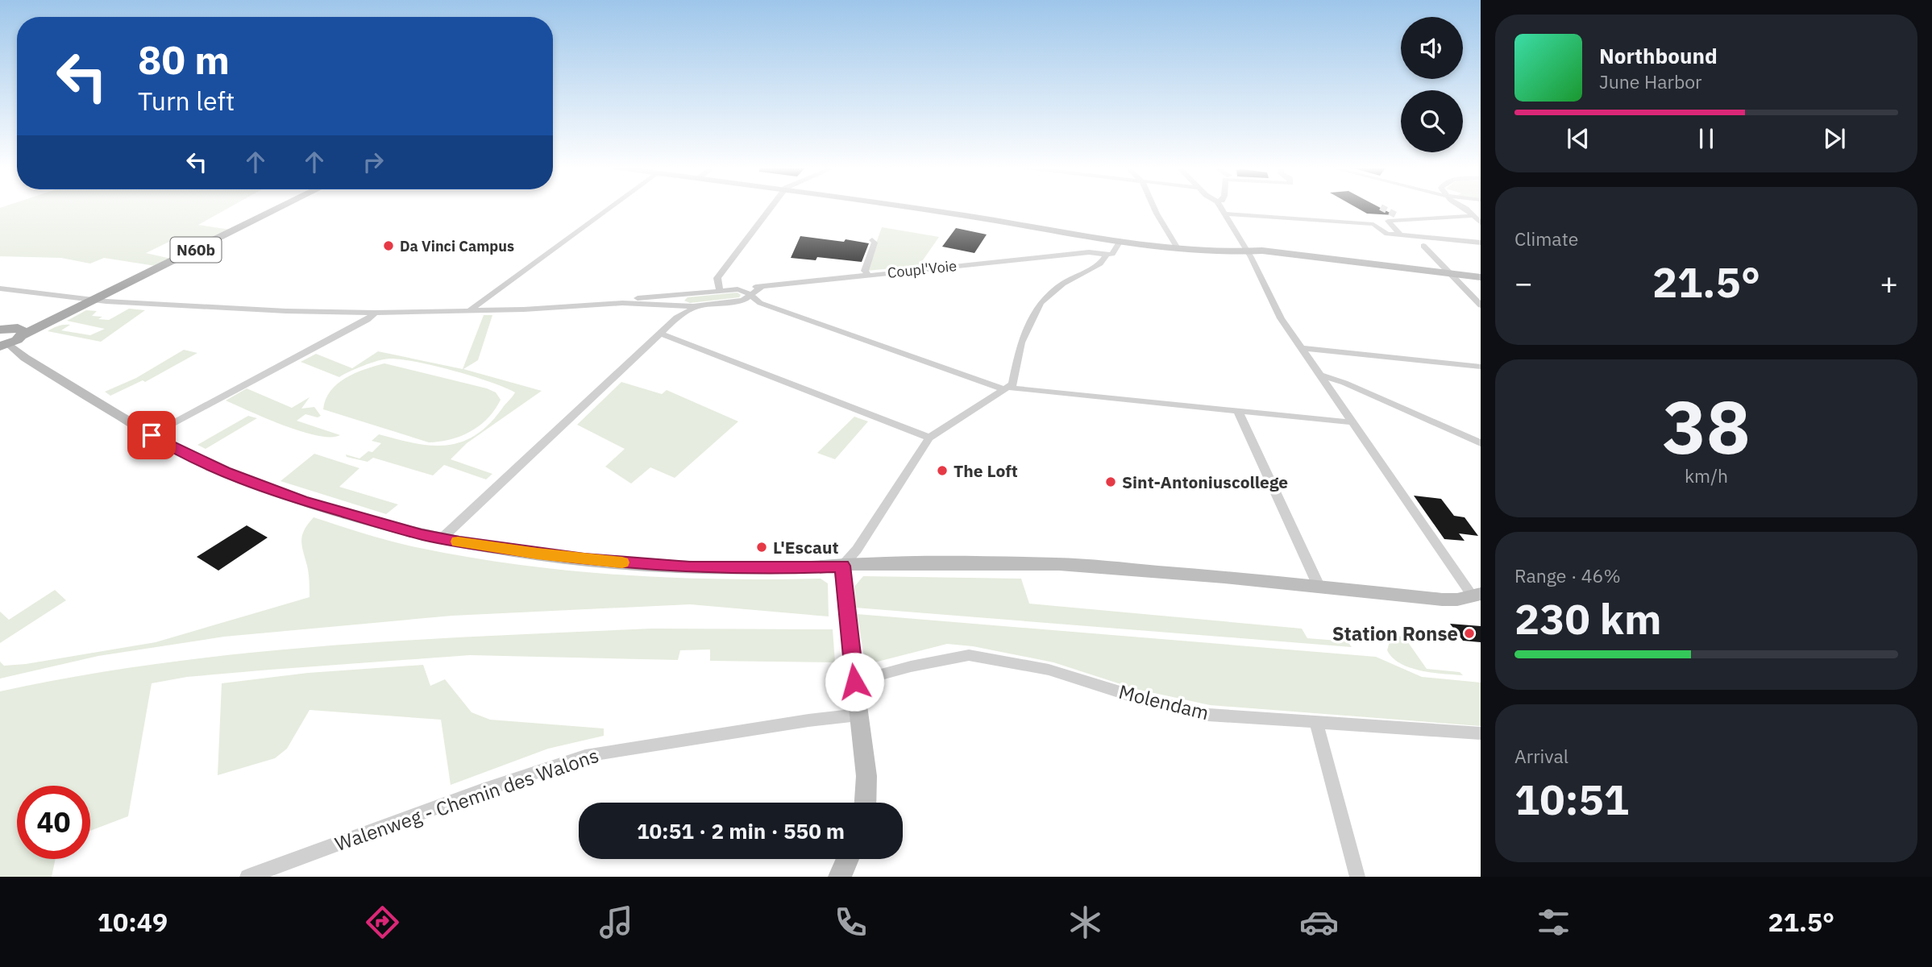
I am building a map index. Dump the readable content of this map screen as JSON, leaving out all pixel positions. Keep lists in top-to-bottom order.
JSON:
{
  "streets": {
    "main road": ["N60b"],
    "street": ["Coupl'Voie", "Molendam", "Walenweg - Chemin des Walons"]
  },
  "places": [
    "Da Vinci Campus",
    "The Loft",
    "Sint-Antoniuscollege",
    "L'Escaut",
    "Station Ronse"
  ],
  "page": {
    "turn": ["80 m", "Turn left"],
    "song": ["Northbound", "June Harbor"],
    "tile": [
      "Climate",
      ["38", "km/h"],
      ["Range · 46%", "230 km"],
      ["Arrival", "10:51"]
    ],
    "heat": ["−", "21.5°", "+"],
    "limit": "40",
    "trip": "10:51 · 2 min · 550 m",
    "tabs": ["10:49", "21.5°"]
  }
}
